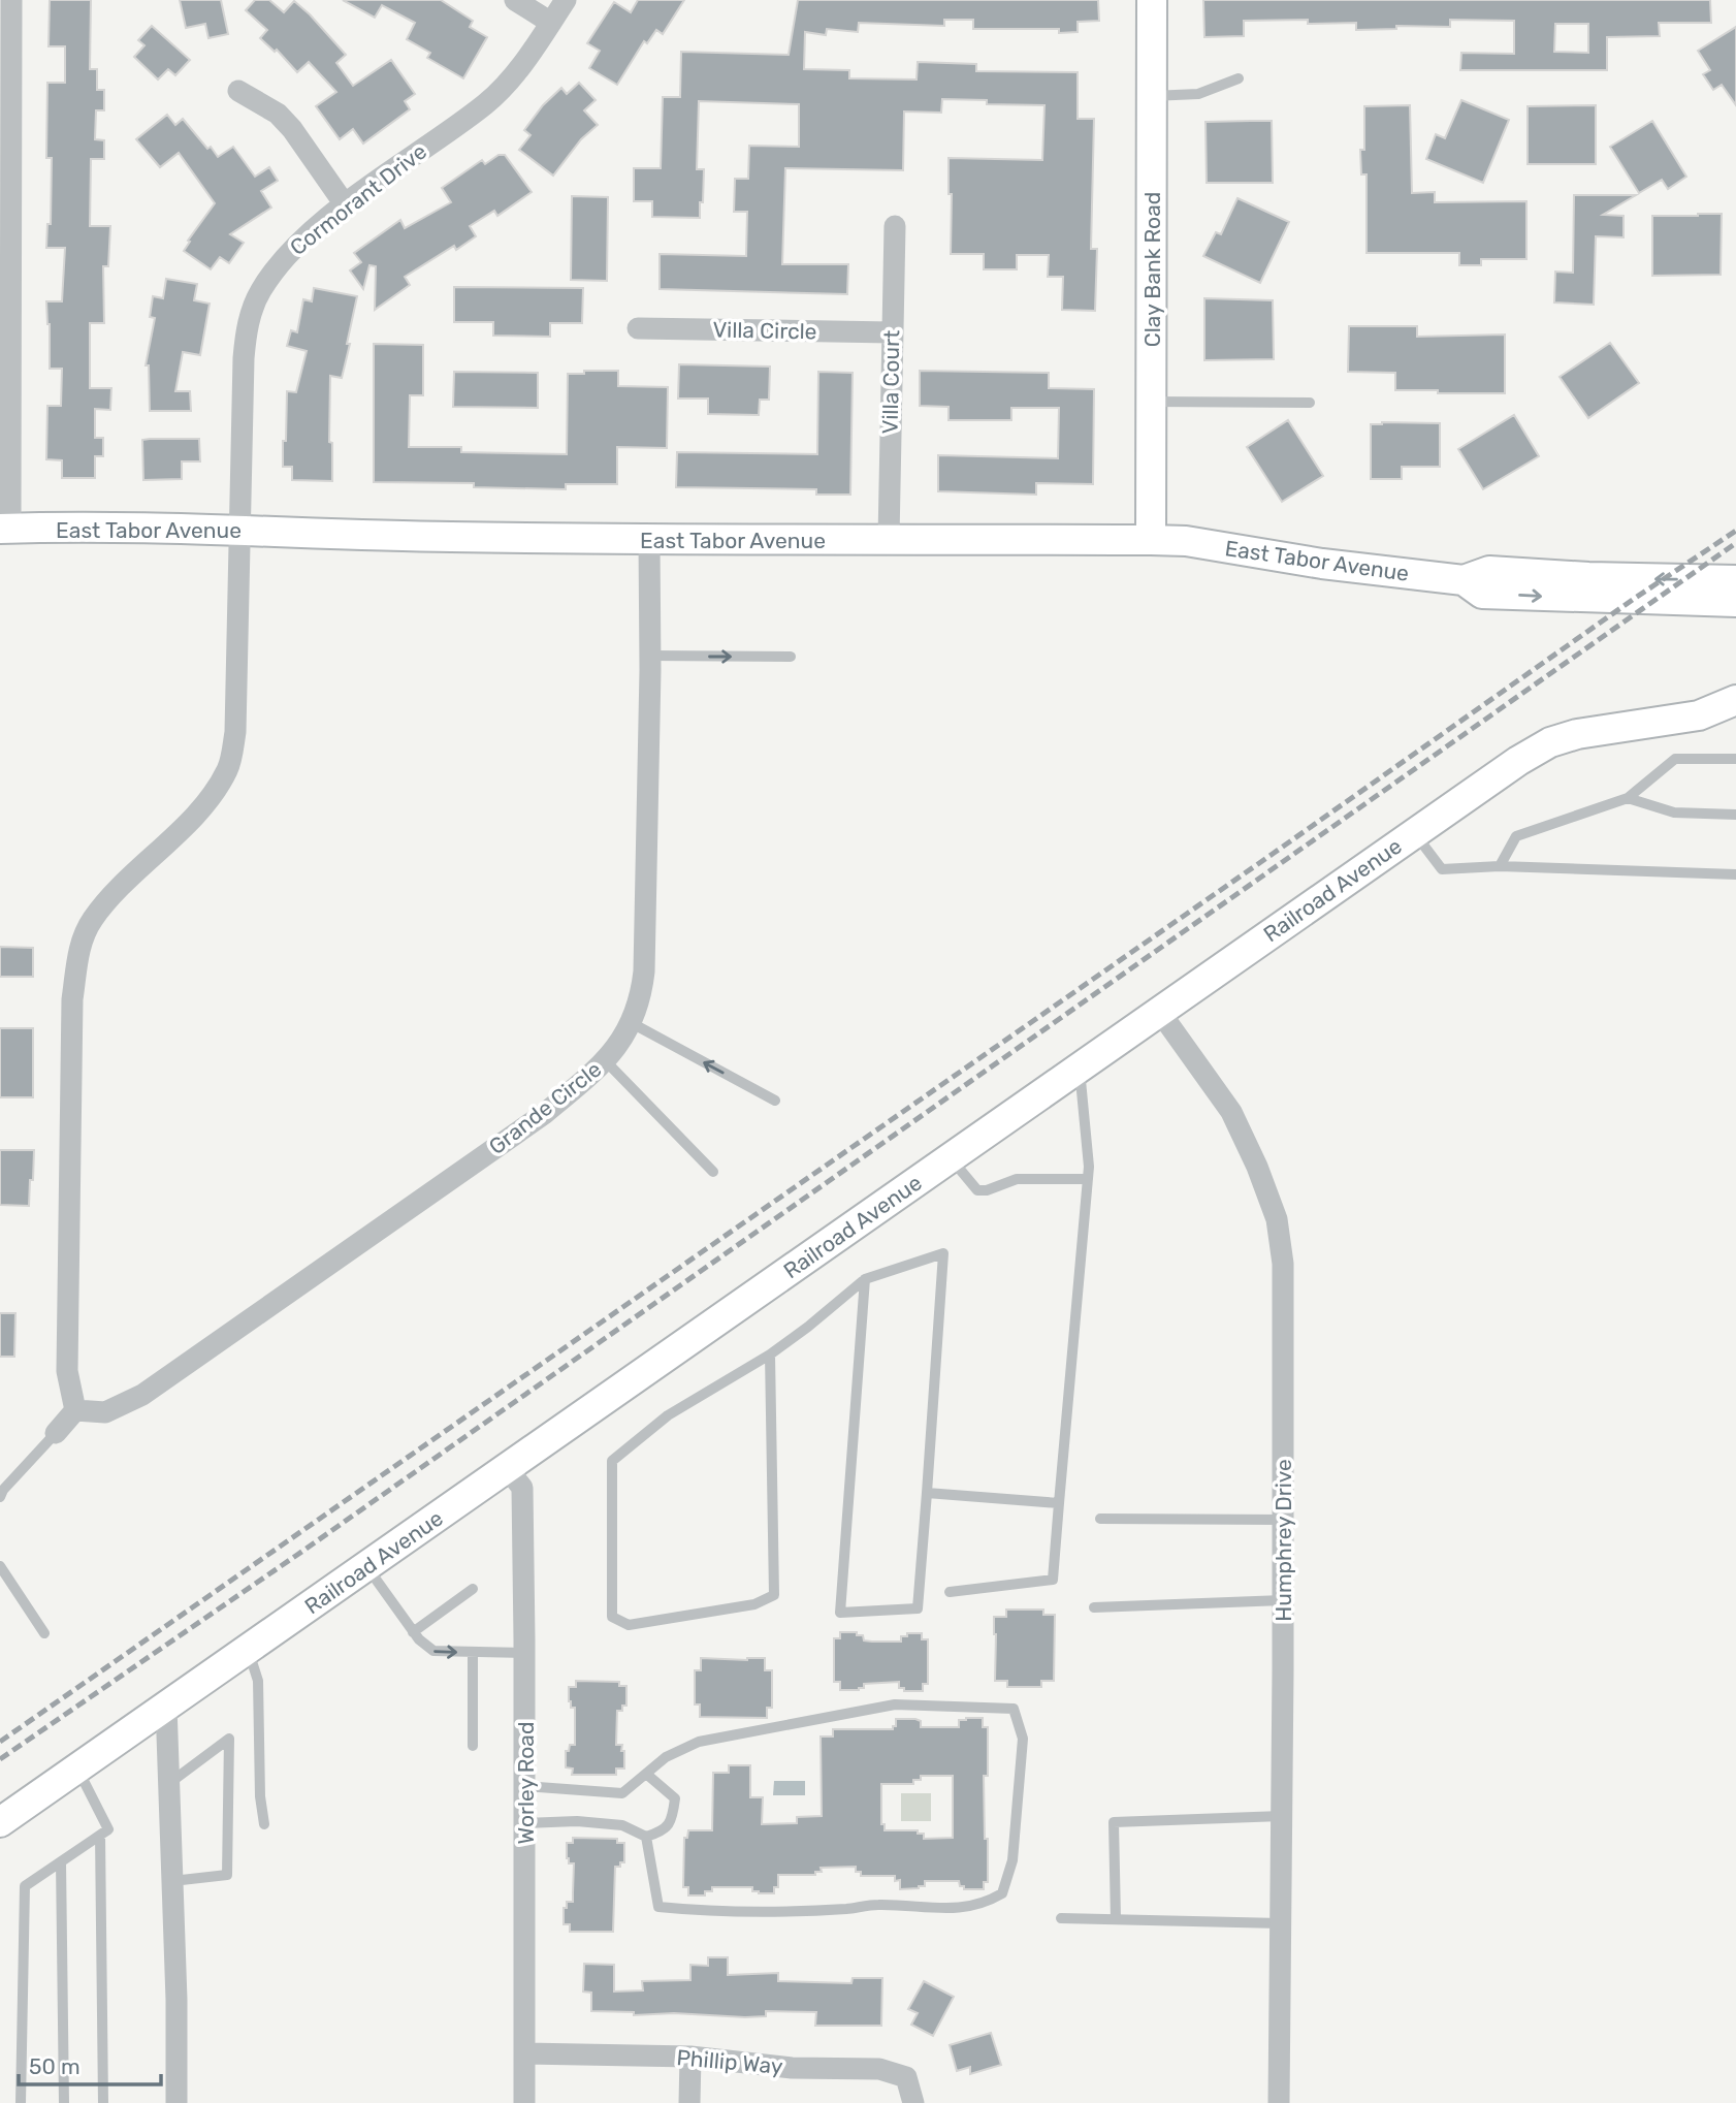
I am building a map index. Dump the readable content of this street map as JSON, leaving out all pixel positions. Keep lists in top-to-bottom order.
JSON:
{
  "streets": {
    "main road": ["Clay Bank Road", "East Tabor Avenue", "Railroad Avenue"],
    "street": [
      "Cormorant Drive",
      "Villa Circle",
      "Villa Court",
      "Grande Circle",
      "Humphrey Drive",
      "Worley Road",
      "Phillip Way"
    ]
  },
  "crossings": [
    ["Cormorant Drive", "East Tabor Avenue"],
    ["Clay Bank Road", "East Tabor Avenue"],
    ["Villa Circle", "Villa Court"],
    ["Villa Court", "East Tabor Avenue"],
    ["East Tabor Avenue", "Grande Circle"],
    ["Railroad Avenue", "Humphrey Drive"],
    ["Railroad Avenue", "Worley Road"],
    ["Worley Road", "Phillip Way"]
  ],
  "scale_bar": "50 m"
}
